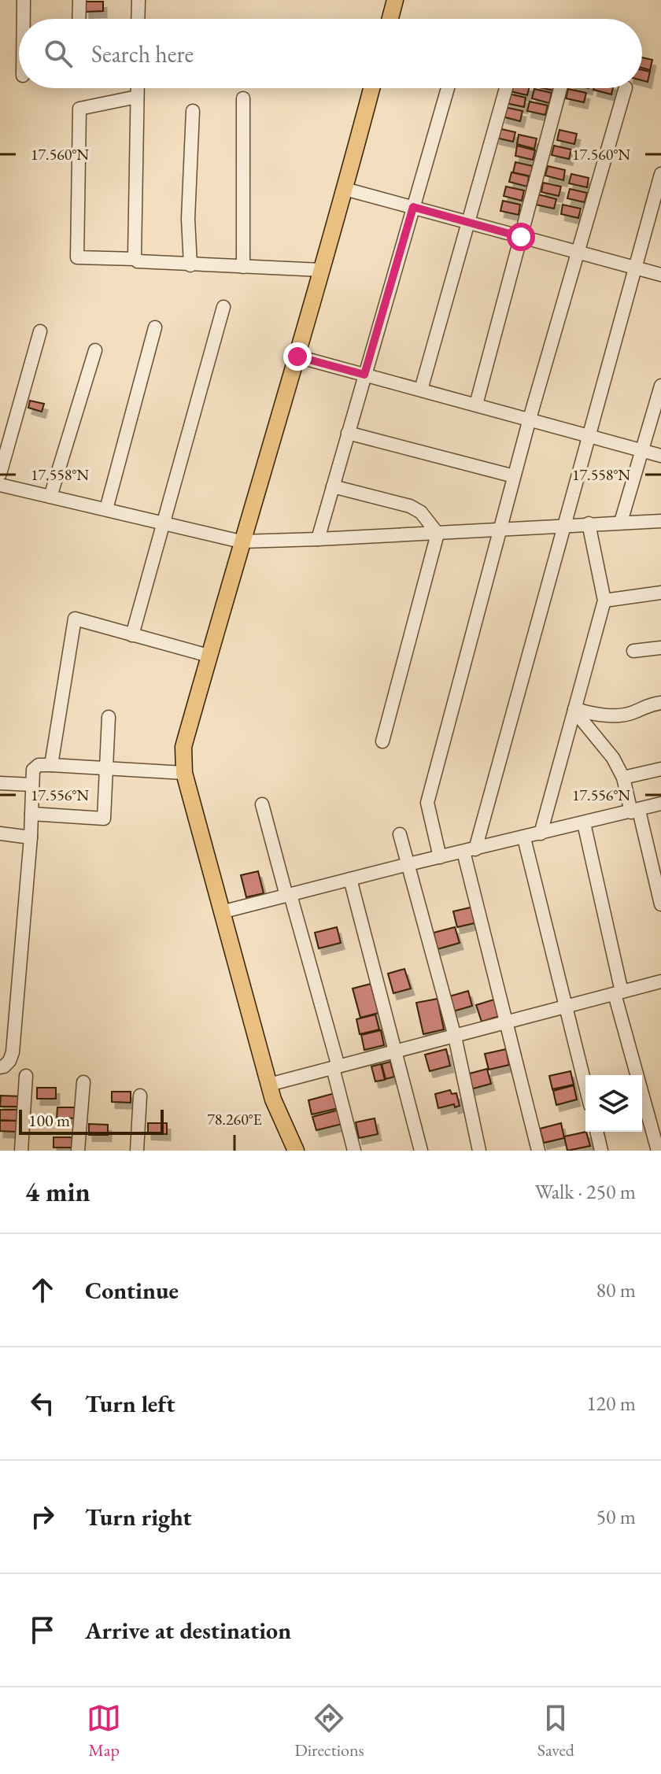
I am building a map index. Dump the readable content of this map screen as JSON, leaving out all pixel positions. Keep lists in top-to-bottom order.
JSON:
{
  "scale_bar": "100 m",
  "page": {
    "search": "Search here",
    "scale": "100 m",
    "heading": ["4 min", "Walk · 250 m"],
    "list": [
      ["Continue", "80 m"],
      ["Turn left", "120 m"],
      ["Turn right", "50 m"],
      "Arrive at destination"
    ],
    "nav": ["Map", "Directions", "Saved"]
  },
  "coordinates": [
    "17.560°N",
    "17.558°N",
    "17.556°N",
    "78.260°E"
  ]
}
